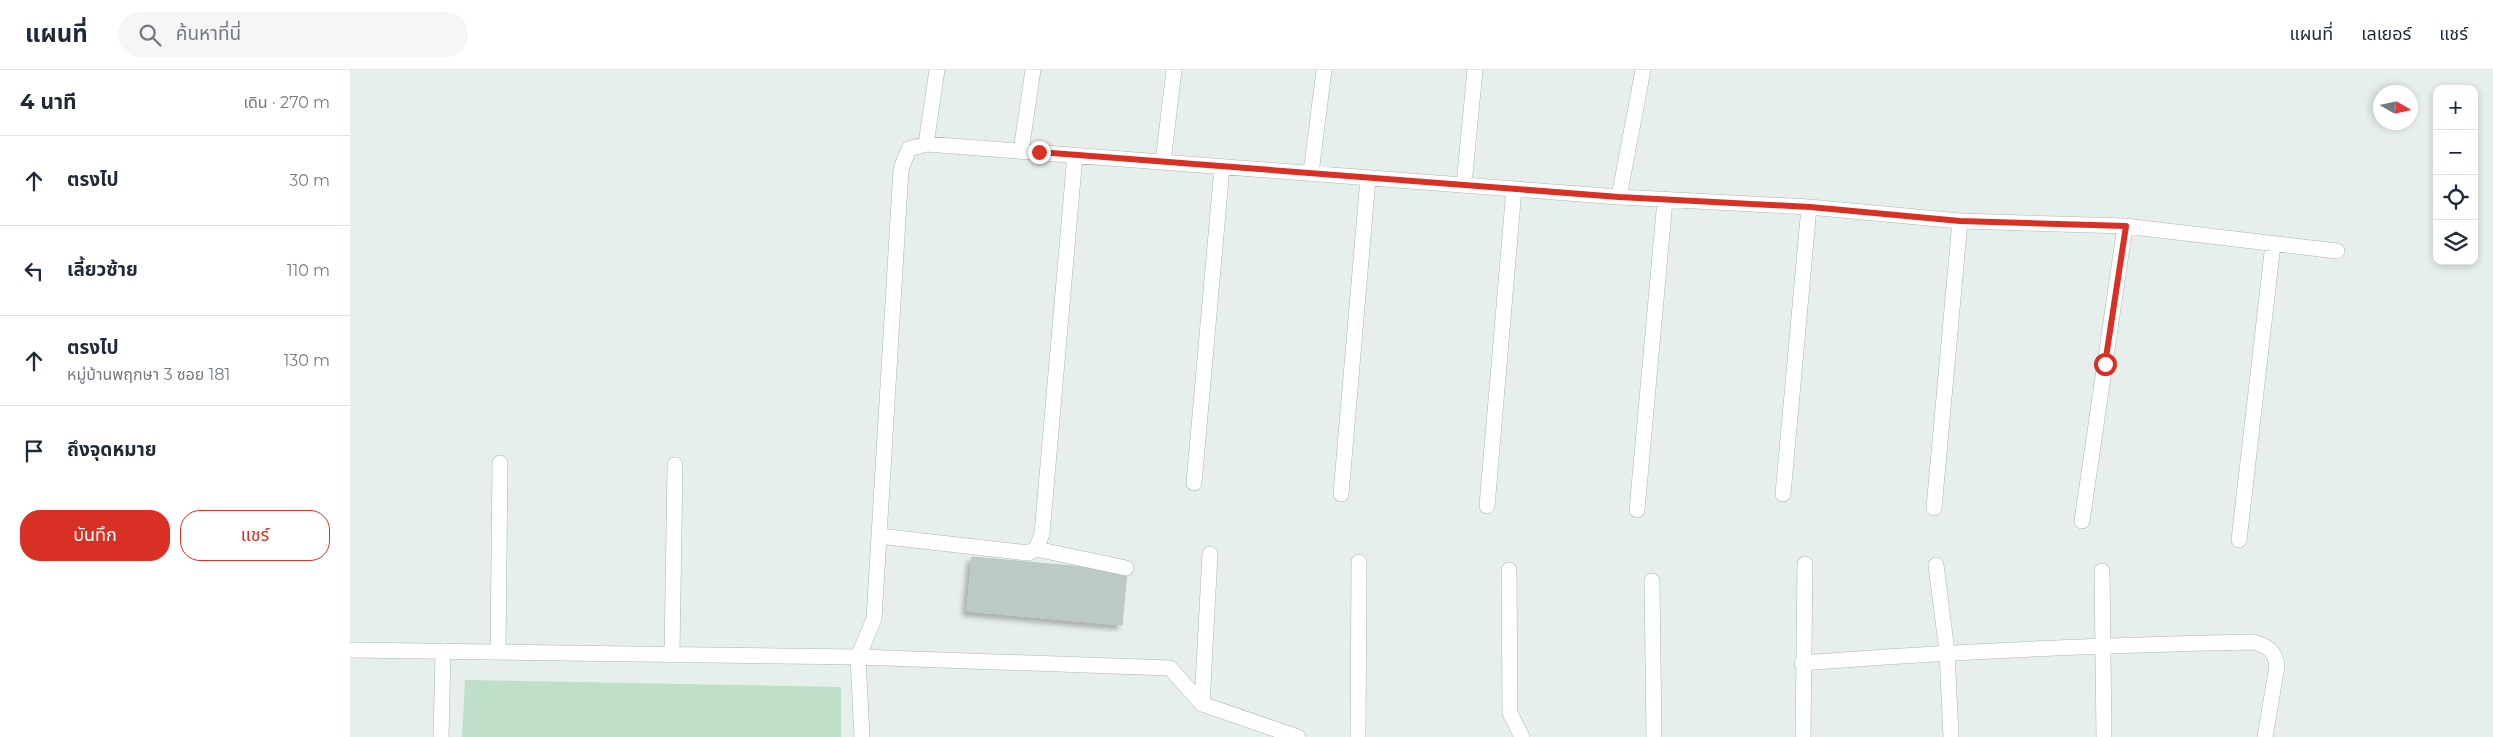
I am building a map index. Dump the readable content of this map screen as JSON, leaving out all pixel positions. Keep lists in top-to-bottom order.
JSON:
{
  "north": "right",
  "page": {
    "header": "แผนที่",
    "search": "ค้นหาที่นี่",
    "nav": ["แผนที่", "เลเยอร์", "แชร์"],
    "heading": ["4 นาที", "เดิน · 270 m"],
    "map_buttons": ["+", "−"],
    "list": [
      ["ตรงไป", "30 m"],
      ["เลี้ยวซ้าย", "110 m"],
      ["ตรงไป", "หมู่บ้านพฤกษา 3 ซอย 181", "130 m"],
      "ถึงจุดหมาย"
    ],
    "buttons": ["บันทึก", "แชร์"]
  }
}
